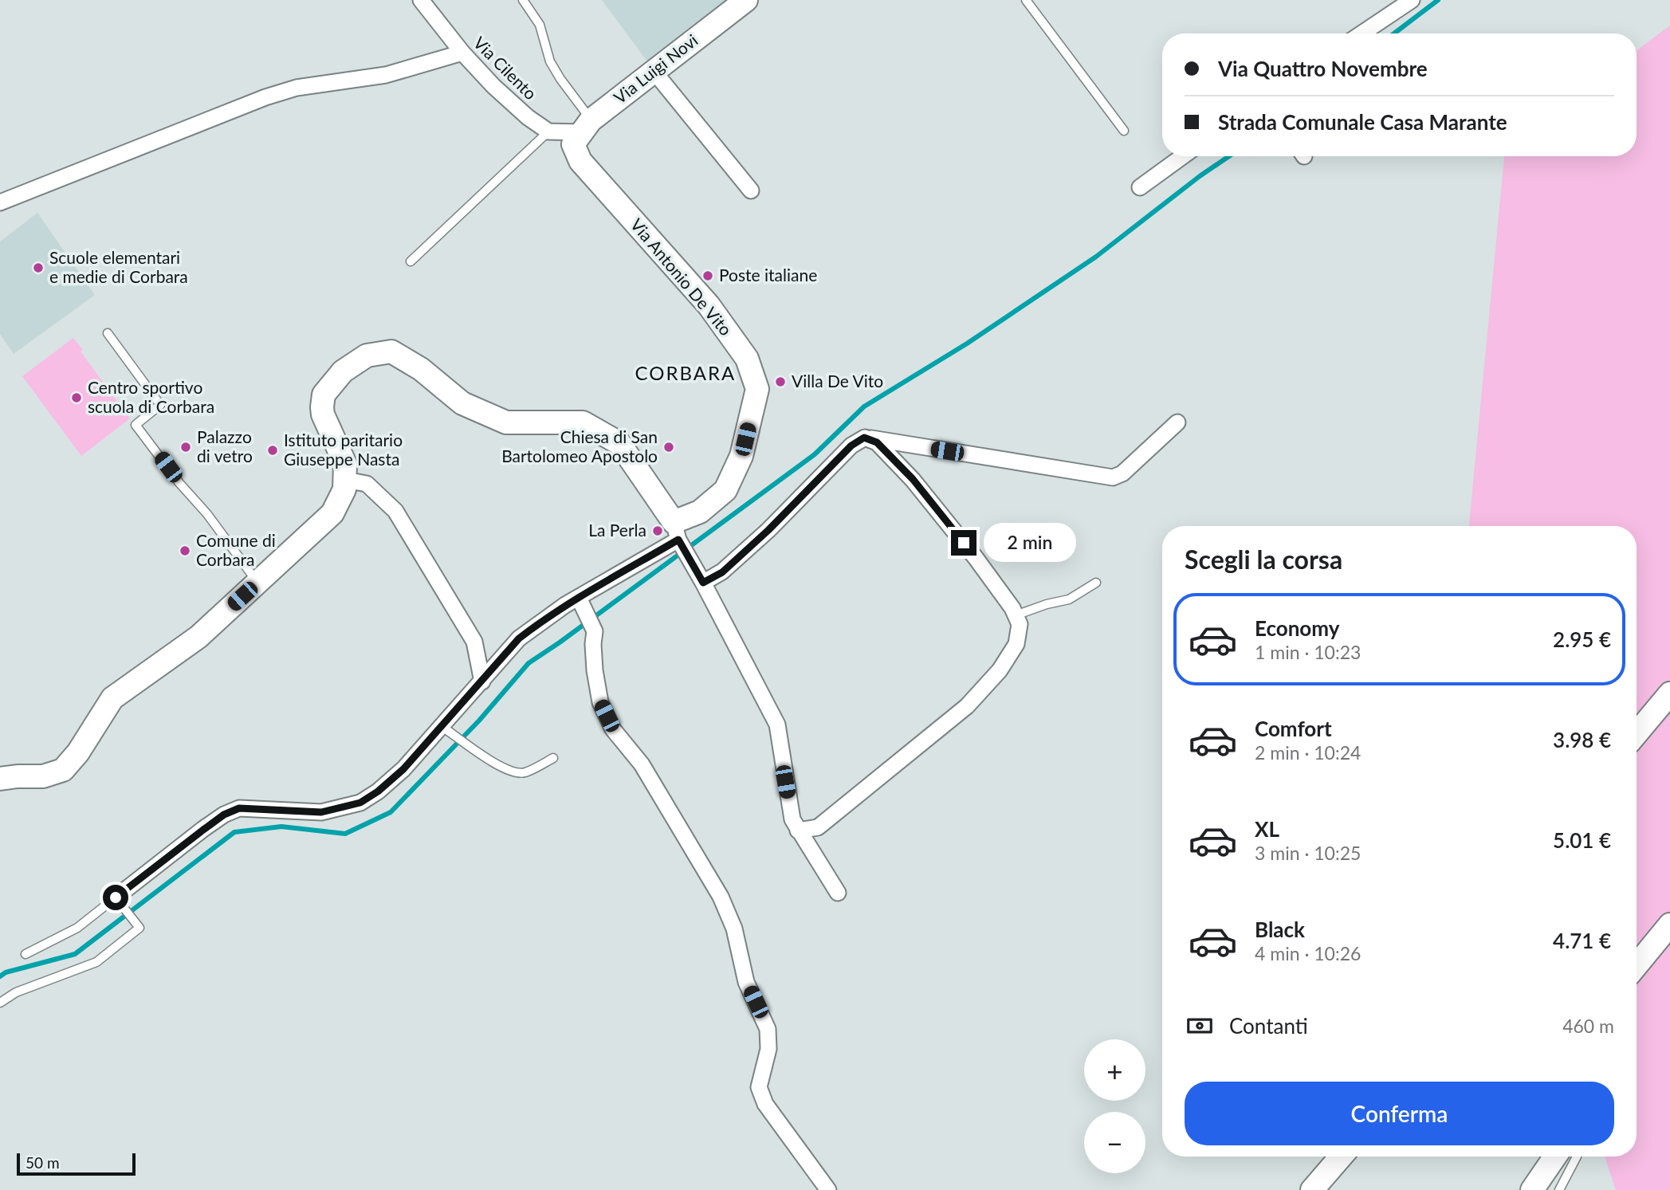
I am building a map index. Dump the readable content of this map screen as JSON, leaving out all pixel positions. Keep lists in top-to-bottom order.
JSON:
{
  "streets": {
    "main road": ["Via Luigi Novi", "Via Antonio De Vito"],
    "street": ["Via Cilento"]
  },
  "crossings": [
    ["Via Luigi Novi", "Via Antonio De Vito"]
  ],
  "districts": ["CORBARA"],
  "places": [
    "Scuole elementari e medie di Corbara",
    "Poste italiane",
    "Villa De Vito",
    "Centro sportivo scuola di Corbara",
    "Palazzo di vetro",
    "Chiesa di San Bartolomeo Apostolo",
    "Istituto paritario Giuseppe Nasta",
    "La Perla",
    "Comune di Corbara"
  ],
  "scale_bar": "50 m",
  "page": {
    "banner": ["Via Quattro Novembre", "Strada Comunale Casa Marante"],
    "bubble": "2 min",
    "heading": "Scegli la corsa",
    "list": [
      {
        "name": "Economy",
        "note": "1 min · 10:23",
        "value": "2.95 €"
      },
      {
        "name": "Comfort",
        "note": "2 min · 10:24",
        "value": "3.98 €"
      },
      {
        "name": "XL",
        "note": "3 min · 10:25",
        "value": "5.01 €"
      },
      {
        "name": "Black",
        "note": "4 min · 10:26",
        "value": "4.71 €"
      }
    ],
    "pay": ["Contanti", "460 m"],
    "map_buttons": ["+", "−"],
    "buttons": "Conferma",
    "scale": "50 m"
  }
}
